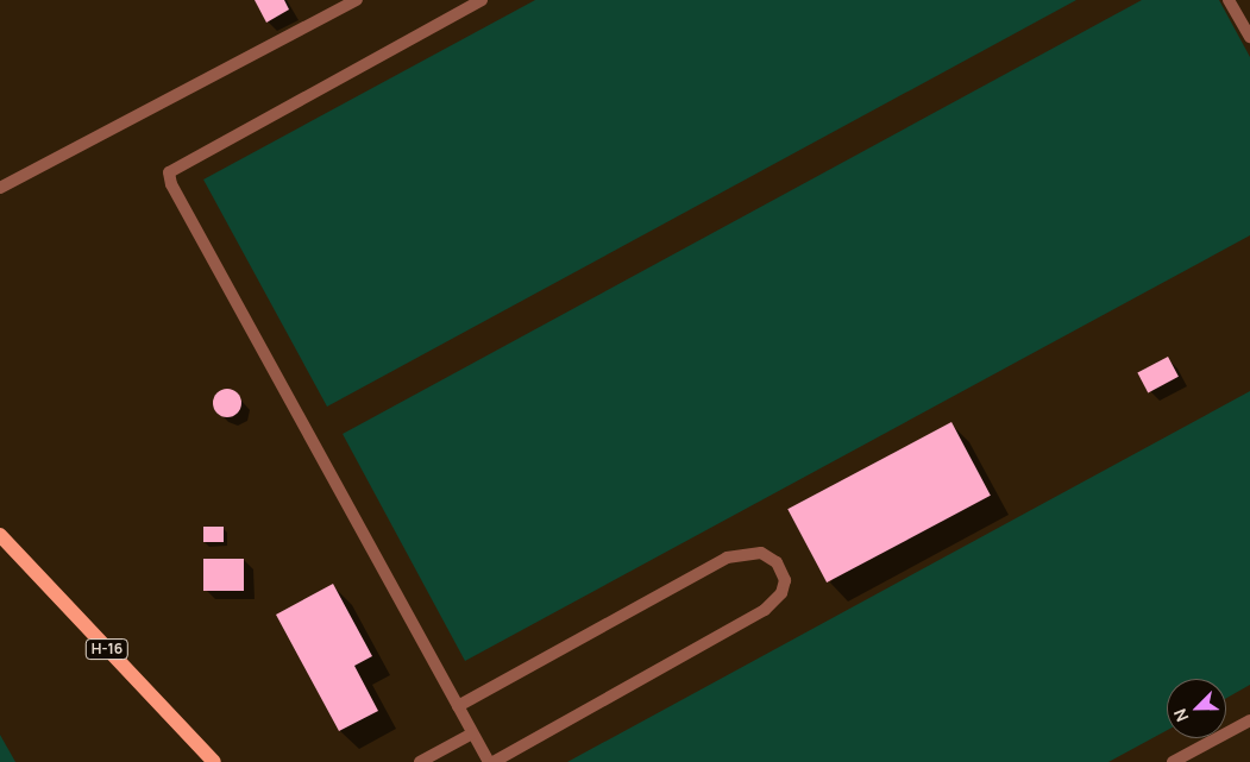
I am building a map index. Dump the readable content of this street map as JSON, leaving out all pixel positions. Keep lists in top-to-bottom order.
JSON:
{
  "streets": {
    "main road": ["Н-16"]
  },
  "north": "bottom left"
}
